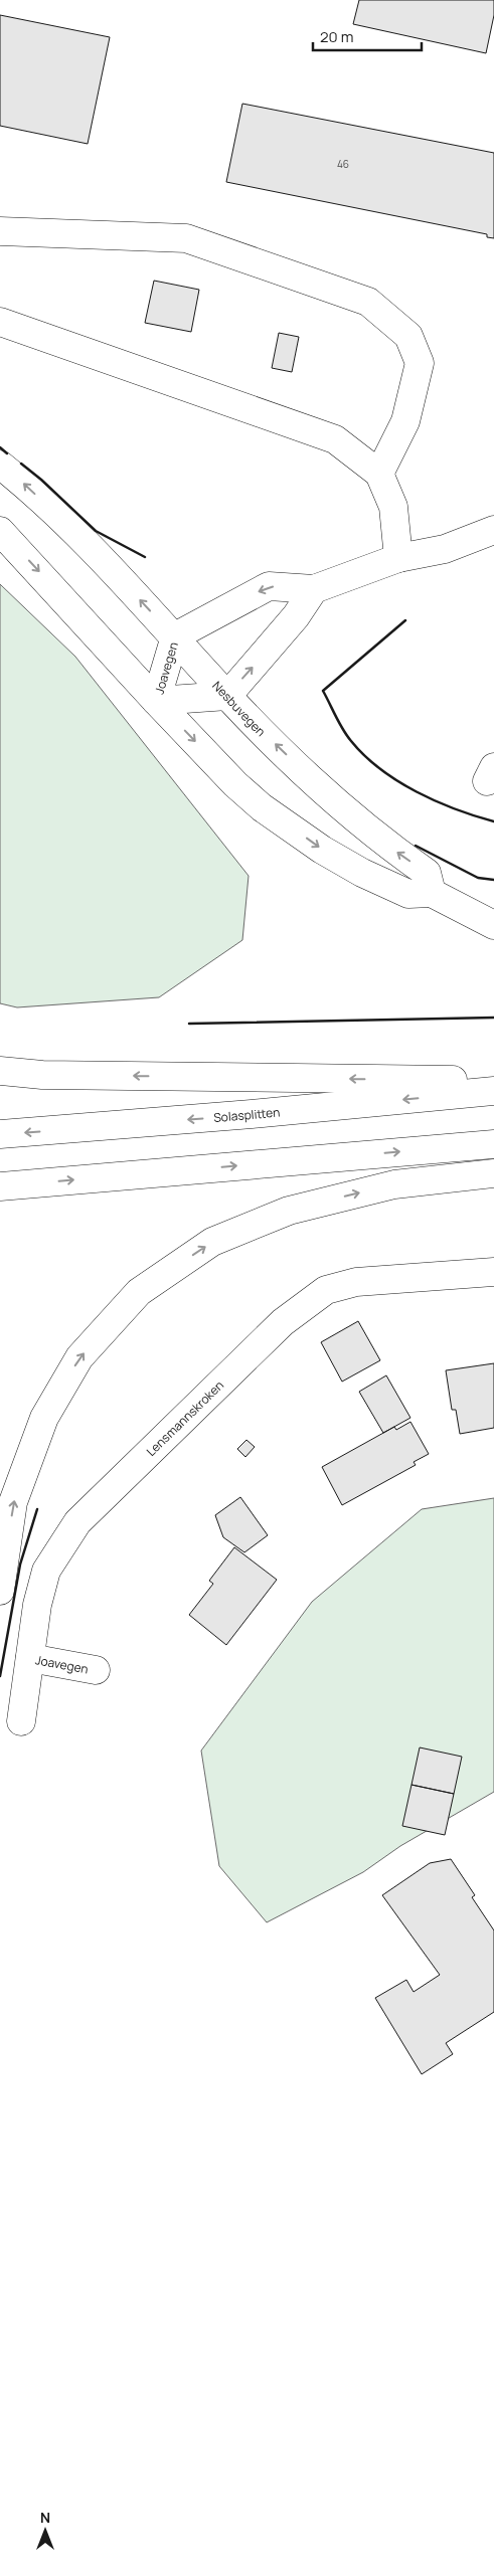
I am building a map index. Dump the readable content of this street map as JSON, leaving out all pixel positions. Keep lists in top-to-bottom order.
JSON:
{
  "streets": {
    "main road": [
      "Joavegen",
      "Nesbuvegen",
      "Solasplitten",
      "Lensmannskroken"
    ]
  },
  "crossings": [
    ["Joavegen", "Nesbuvegen"],
    ["Joavegen", "Lensmannskroken"]
  ],
  "house_numbers": ["46"],
  "scale_bar": "20 m",
  "north": "top"
}
